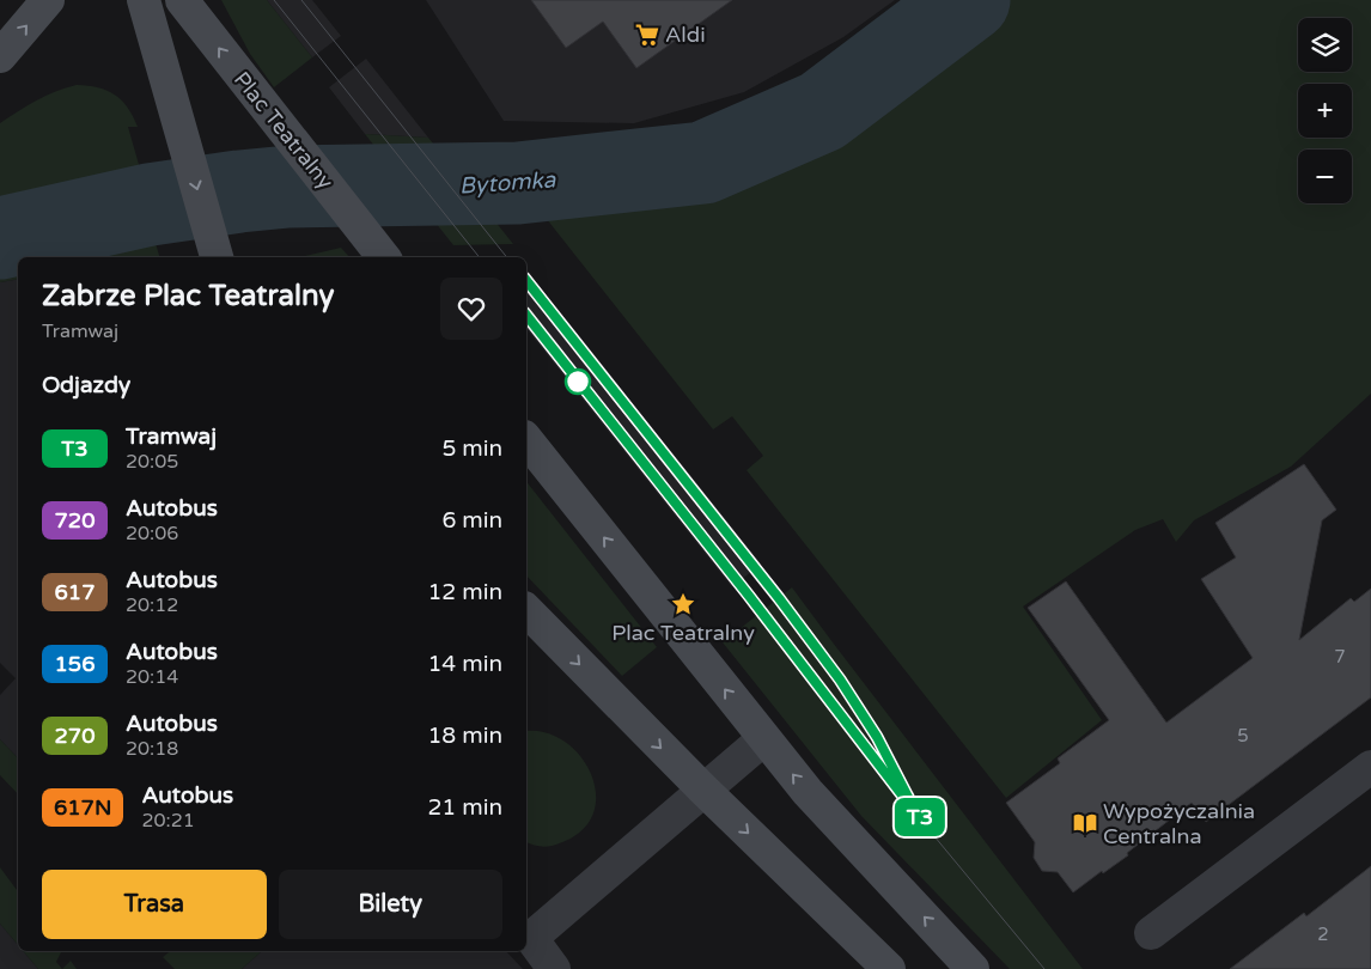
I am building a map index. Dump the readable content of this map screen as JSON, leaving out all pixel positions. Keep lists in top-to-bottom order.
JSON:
{
  "streets": {
    "main road": ["Plac Teatralny"]
  },
  "water": ["Bytomka"],
  "places": {
    "supermarket": ["Aldi"],
    "place": ["Plac Teatralny"],
    "library": ["Wypożyczalnia Centralna"]
  },
  "lines": ["tram line T3"],
  "house_numbers": ["7", "5", "2"],
  "page": {
    "on_map": "T3",
    "map_buttons": ["+", "−"],
    "heading": [
      ["Zabrze Plac Teatralny", "Tramwaj"],
      "Odjazdy"
    ],
    "list": [
      {
        "mark": "T3",
        "name": "Tramwaj",
        "note": "20:05",
        "value": "5 min"
      },
      {
        "mark": "720",
        "name": "Autobus",
        "note": "20:06",
        "value": "6 min"
      },
      {
        "mark": "617",
        "name": "Autobus",
        "note": "20:12",
        "value": "12 min"
      },
      {
        "mark": "156",
        "name": "Autobus",
        "note": "20:14",
        "value": "14 min"
      },
      {
        "mark": "270",
        "name": "Autobus",
        "note": "20:18",
        "value": "18 min"
      },
      {
        "mark": "617N",
        "name": "Autobus",
        "note": "20:21",
        "value": "21 min"
      }
    ],
    "buttons": ["Trasa", "Bilety"]
  }
}
